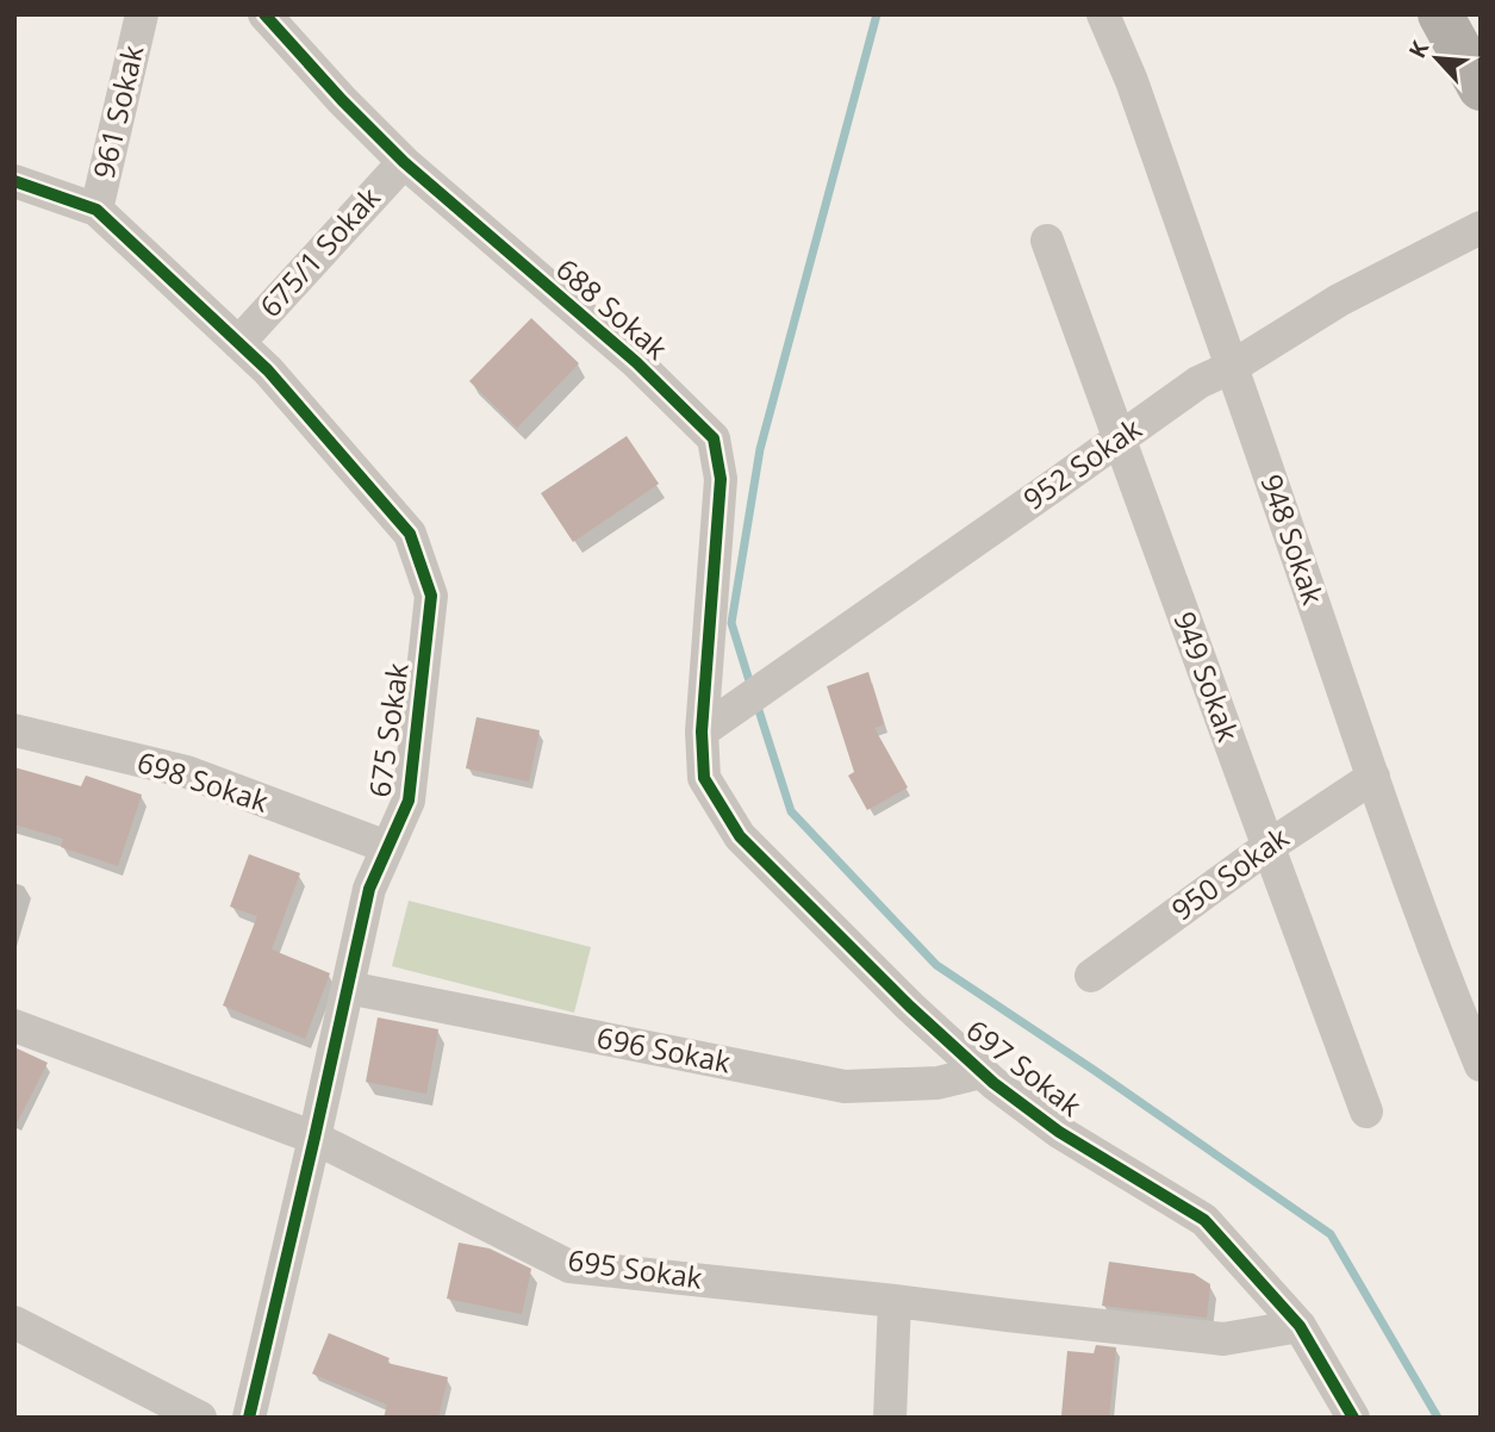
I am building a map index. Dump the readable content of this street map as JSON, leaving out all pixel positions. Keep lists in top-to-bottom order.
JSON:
{
  "streets": {
    "street": [
      "961 Sokak",
      "675/1 Sokak",
      "688 Sokak",
      "952 Sokak",
      "948 Sokak",
      "949 Sokak",
      "675 Sokak",
      "698 Sokak",
      "950 Sokak",
      "696 Sokak",
      "697 Sokak",
      "695 Sokak"
    ]
  },
  "crossings": [
    ["961 Sokak", "675 Sokak"],
    ["675/1 Sokak", "688 Sokak"],
    ["675/1 Sokak", "675 Sokak"],
    ["688 Sokak", "952 Sokak"],
    ["688 Sokak", "697 Sokak"],
    ["952 Sokak", "948 Sokak"],
    ["952 Sokak", "949 Sokak"],
    ["952 Sokak", "697 Sokak"],
    ["948 Sokak", "950 Sokak"],
    ["949 Sokak", "950 Sokak"],
    ["675 Sokak", "698 Sokak"],
    ["675 Sokak", "696 Sokak"],
    ["675 Sokak", "695 Sokak"],
    ["696 Sokak", "697 Sokak"],
    ["697 Sokak", "695 Sokak"]
  ],
  "north": "top left"
}
